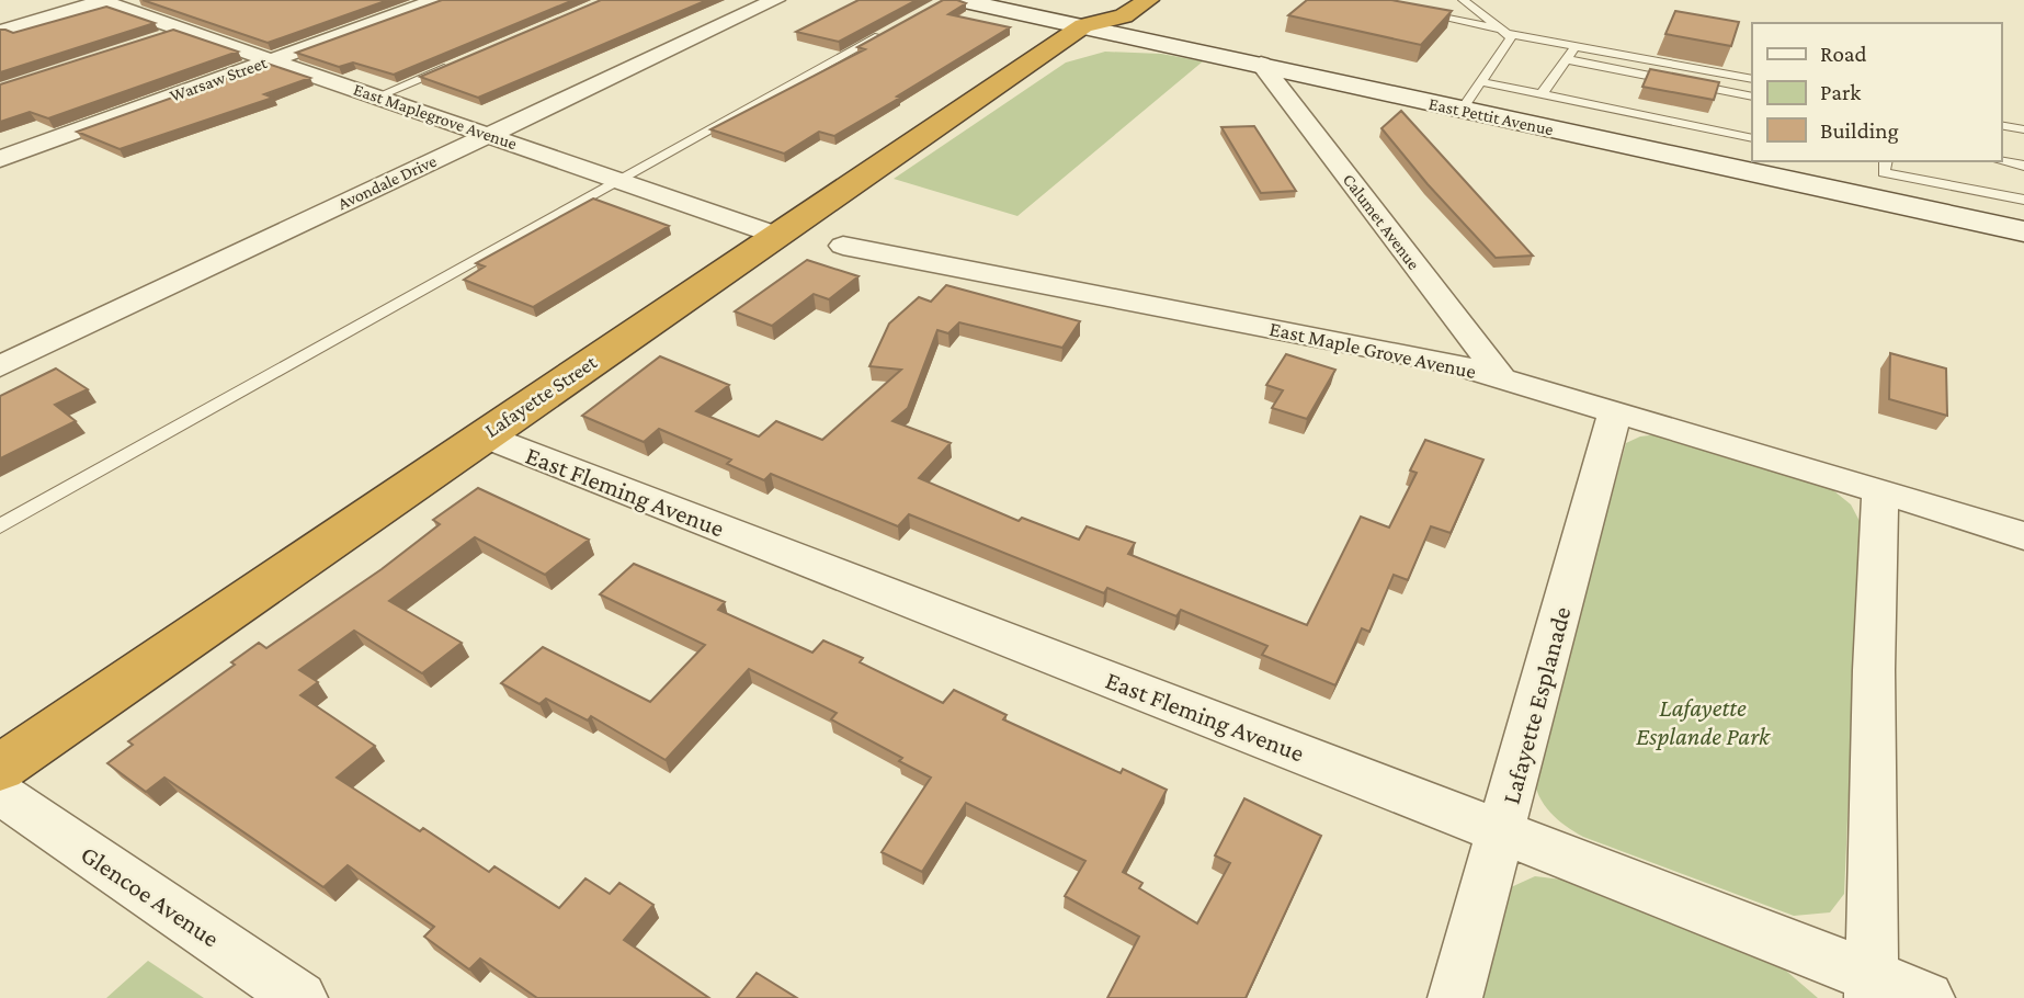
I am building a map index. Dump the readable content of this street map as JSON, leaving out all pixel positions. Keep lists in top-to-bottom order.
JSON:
{
  "streets": {
    "highway": ["Lafayette Street"],
    "street": [
      "Warsaw Street",
      "East Maplegrove Avenue",
      "East Pettit Avenue",
      "Avondale Drive",
      "Calumet Avenue",
      "East Maple Grove Avenue",
      "East Fleming Avenue",
      "Lafayette Esplanade",
      "Glencoe Avenue"
    ]
  },
  "crossings": [
    ["Warsaw Street", "East Maplegrove Avenue"],
    ["East Maplegrove Avenue", "Avondale Drive"],
    ["East Maplegrove Avenue", "Lafayette Street"],
    ["East Pettit Avenue", "Calumet Avenue"],
    ["East Pettit Avenue", "Lafayette Street"],
    ["Calumet Avenue", "East Maple Grove Avenue"],
    ["East Maple Grove Avenue", "Lafayette Esplanade"],
    ["Lafayette Street", "East Fleming Avenue"],
    ["East Fleming Avenue", "Lafayette Esplanade"]
  ],
  "parks": ["Lafayette Esplande Park"],
  "legend": ["Road", "Park", "Building"]
}
